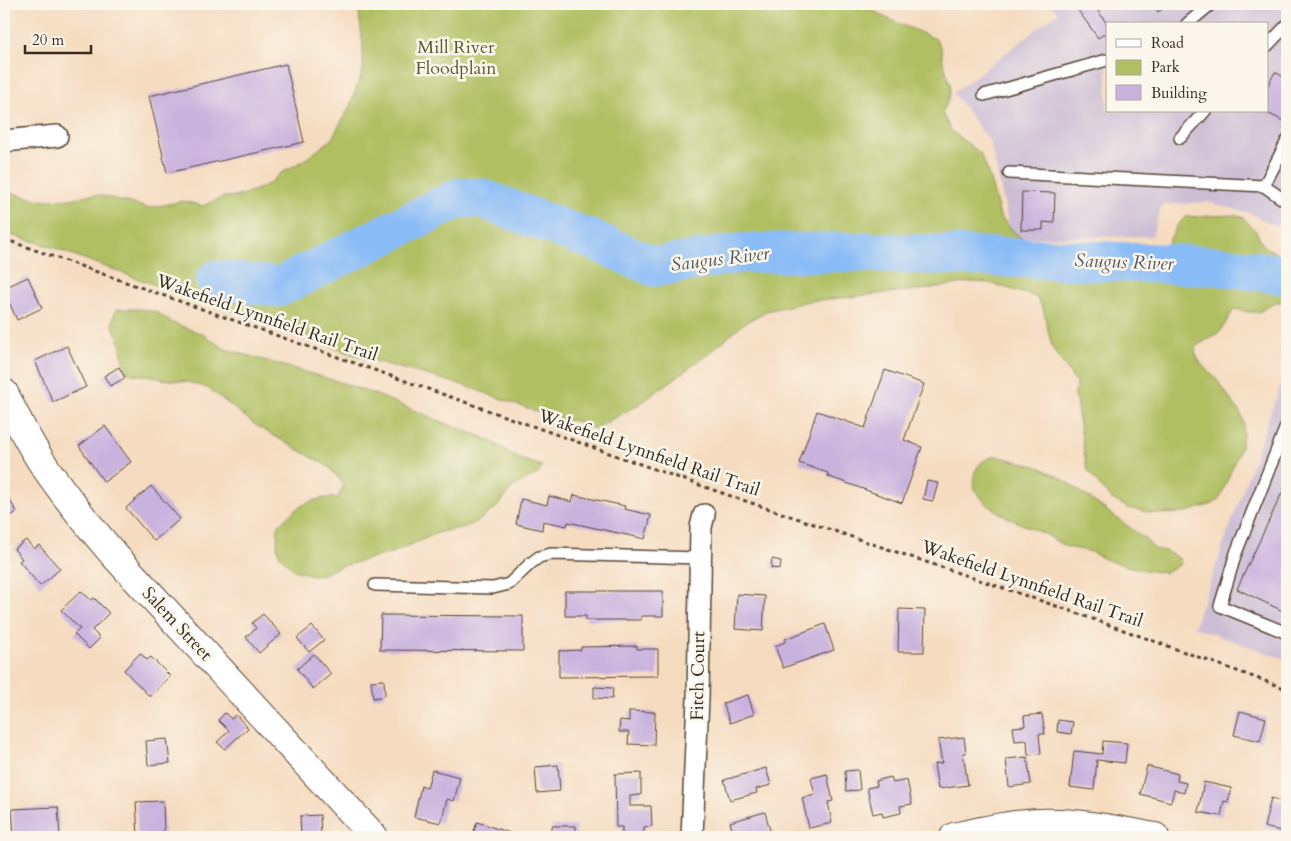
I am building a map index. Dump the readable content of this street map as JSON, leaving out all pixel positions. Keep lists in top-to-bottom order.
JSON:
{
  "streets": {
    "main road": ["Salem Street"],
    "street": ["Fitch Court"],
    "path": ["Wakefield Lynnfield Rail Trail"]
  },
  "water": ["Saugus River"],
  "parks": ["Mill River Floodplain"],
  "legend": ["Road", "Park", "Building"],
  "scale_bar": "20 m"
}
